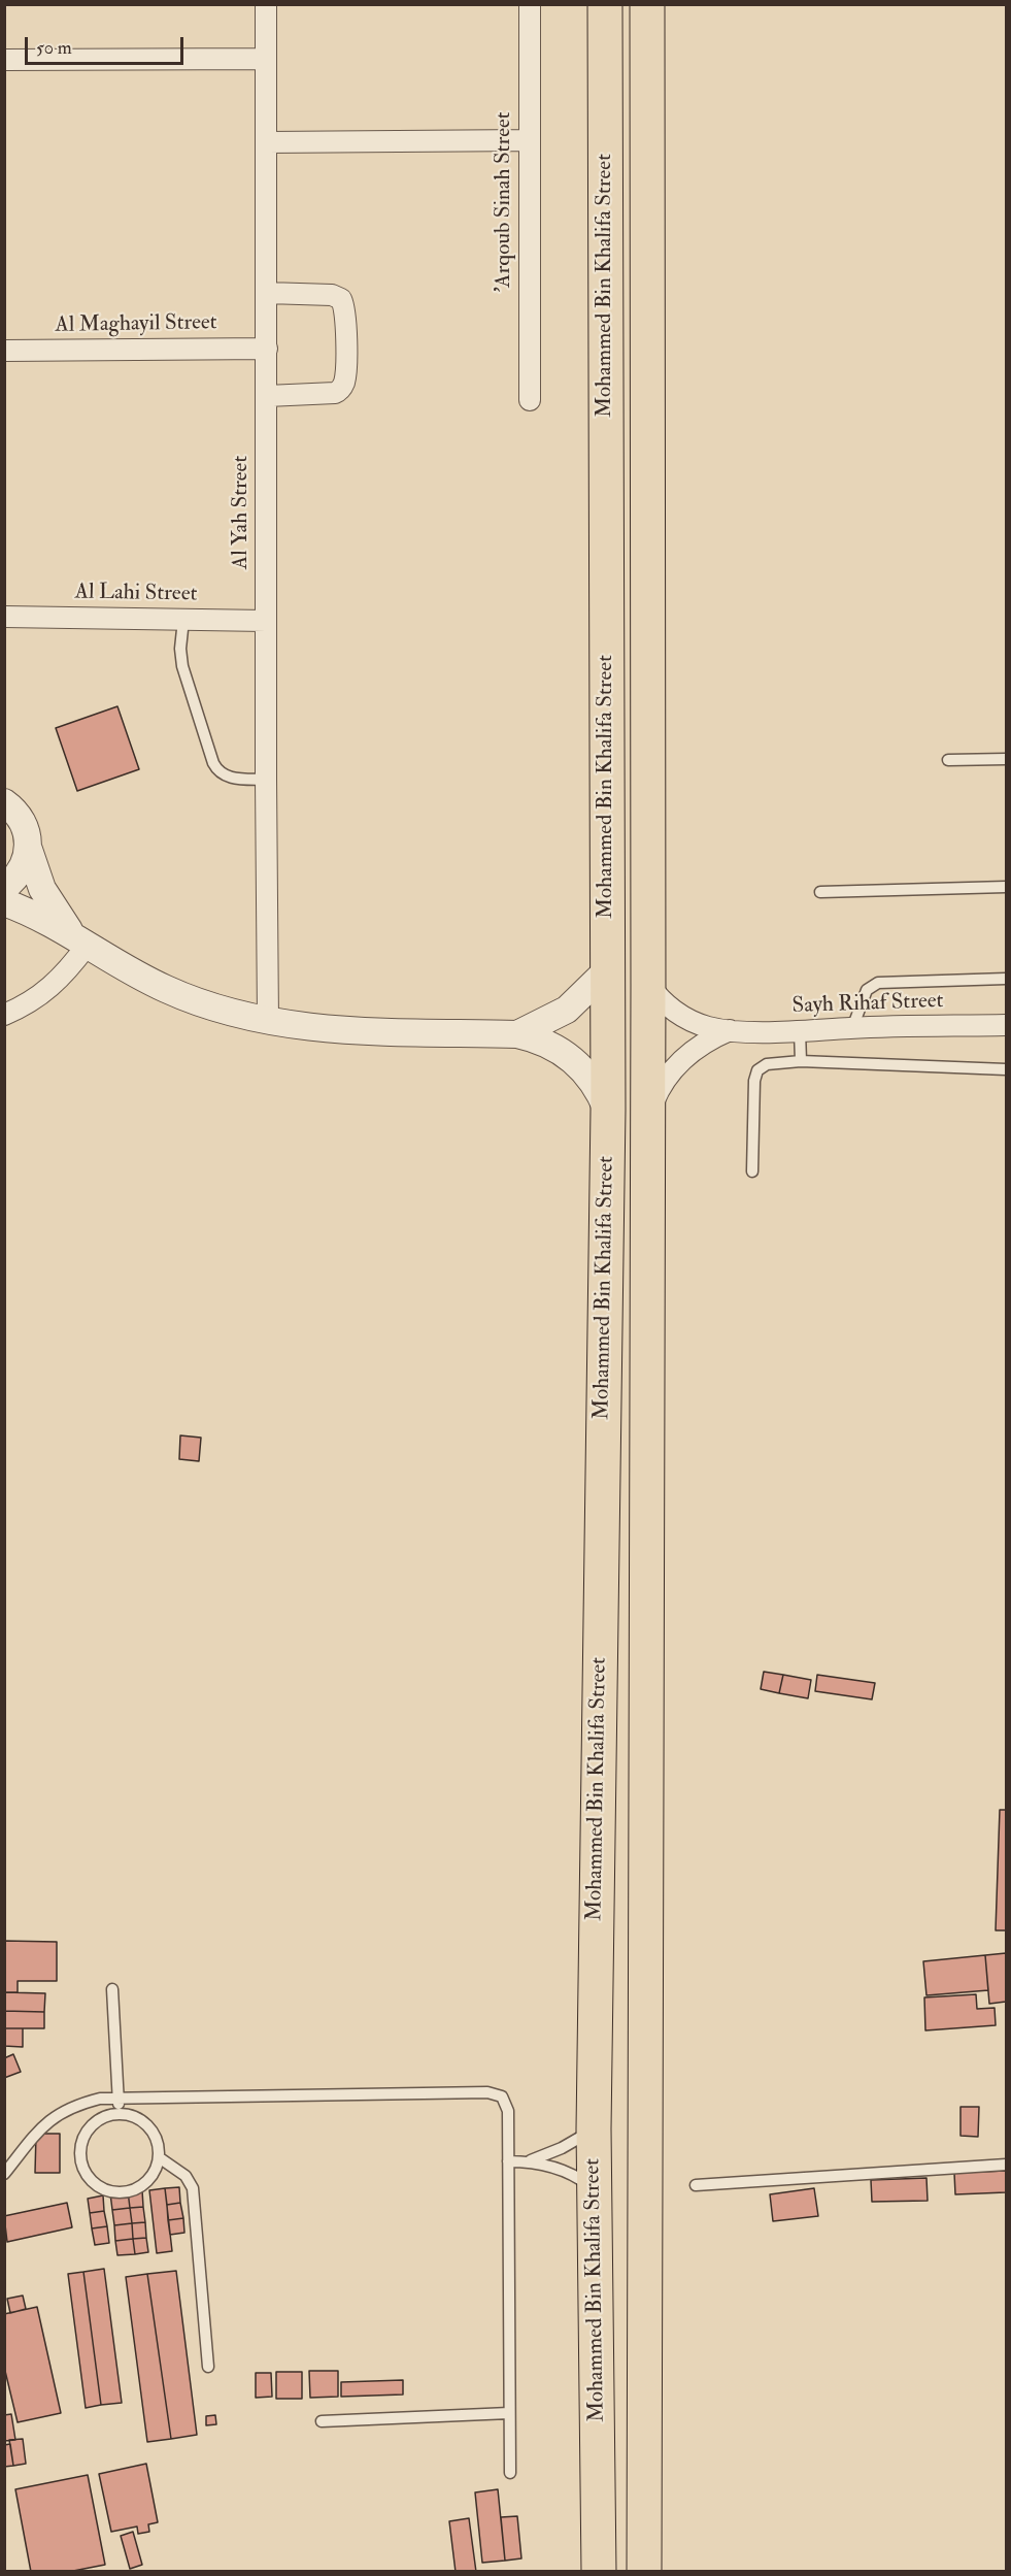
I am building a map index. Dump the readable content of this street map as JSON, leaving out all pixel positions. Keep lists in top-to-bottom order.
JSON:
{
  "streets": {
    "highway": ["Mohammed Bin Khalifa Street"],
    "street": [
      "'Arqoub Sinah Street",
      "Al Maghayil Street",
      "Al Yah Street",
      "Al Lahi Street",
      "Sayh Rihaf Street"
    ]
  },
  "crossings": [
    ["Mohammed Bin Khalifa Street", "Sayh Rihaf Street"],
    ["Al Maghayil Street", "Al Yah Street"],
    ["Al Yah Street", "Al Lahi Street"]
  ],
  "scale_bar": "50 m"
}
